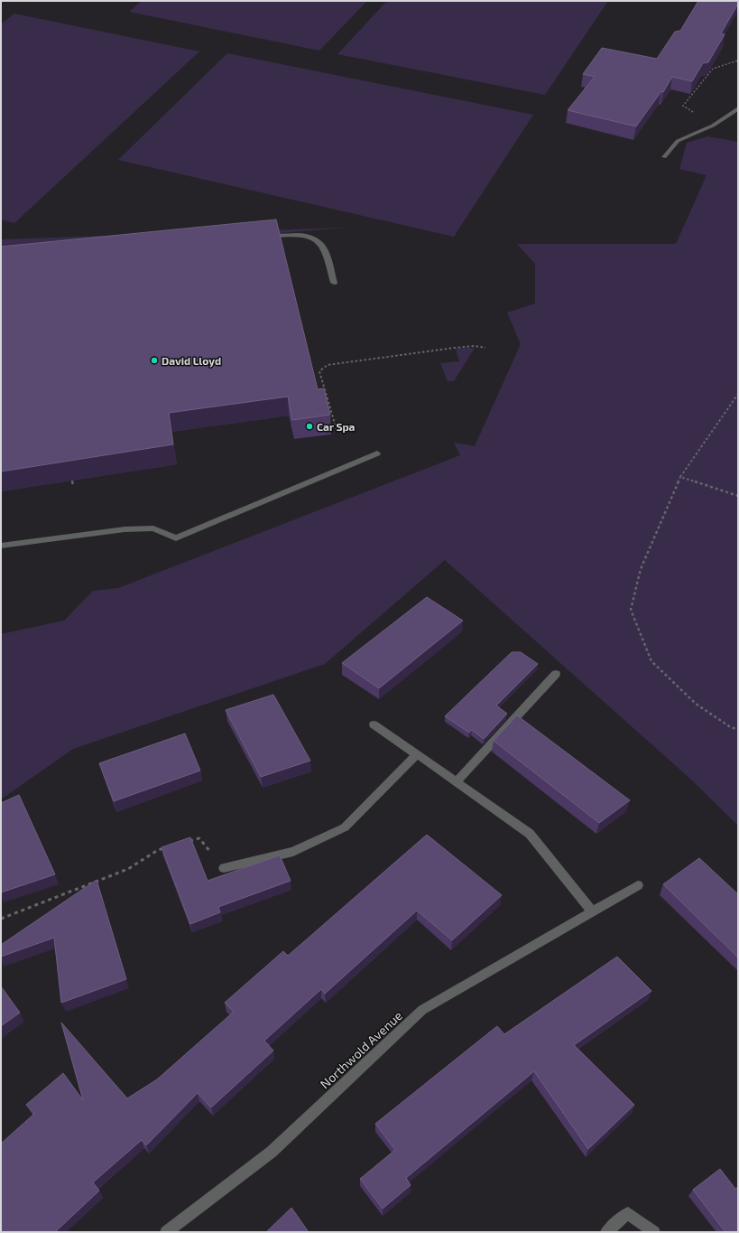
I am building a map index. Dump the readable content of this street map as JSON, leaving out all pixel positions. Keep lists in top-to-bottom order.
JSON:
{
  "streets": {
    "street": ["Northwold Avenue"]
  },
  "places": ["David Lloyd", "Car Spa"]
}
